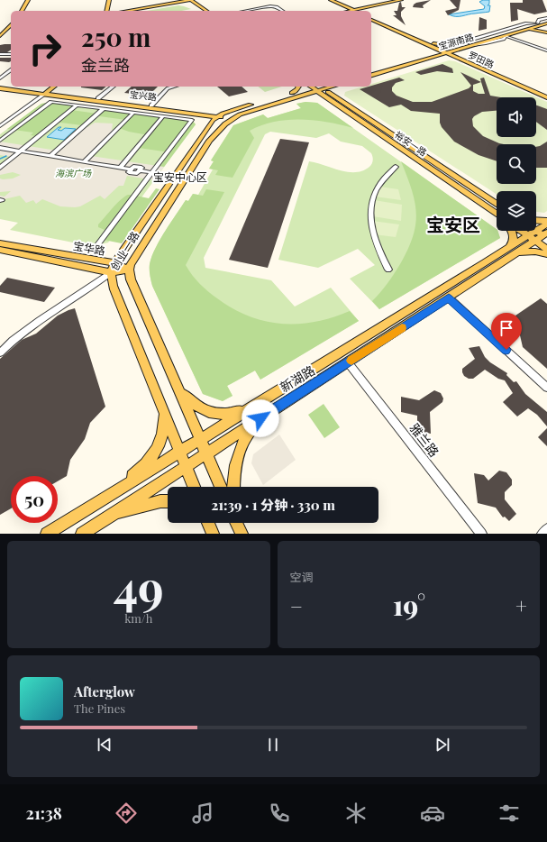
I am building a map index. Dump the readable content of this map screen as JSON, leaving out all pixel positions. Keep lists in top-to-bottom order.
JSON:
{
  "streets": {
    "main road": [
      "宝源南路",
      "罗田路",
      "宝兴路",
      "裕安一路",
      "宝华路",
      "创业一路",
      "新湖路"
    ],
    "street": ["雅兰路"]
  },
  "crossings": [
    ["宝源南路", "罗田路"],
    ["宝兴路", "创业一路"],
    ["裕安一路", "创业一路"],
    ["宝华路", "创业一路"],
    ["创业一路", "新湖路"],
    ["新湖路", "雅兰路"]
  ],
  "districts": ["宝安中心区", "宝安区"],
  "parks": ["海滨广场"],
  "page": {
    "turn": ["250 m", "金兰路"],
    "limit": "50",
    "trip": "21:39 · 1 分钟 · 330 m",
    "tile": [
      ["49", "km/h"],
      "空调"
    ],
    "heat": ["−", "19°", "+"],
    "song": ["Afterglow", "The Pines"],
    "tabs": "21:38"
  }
}
